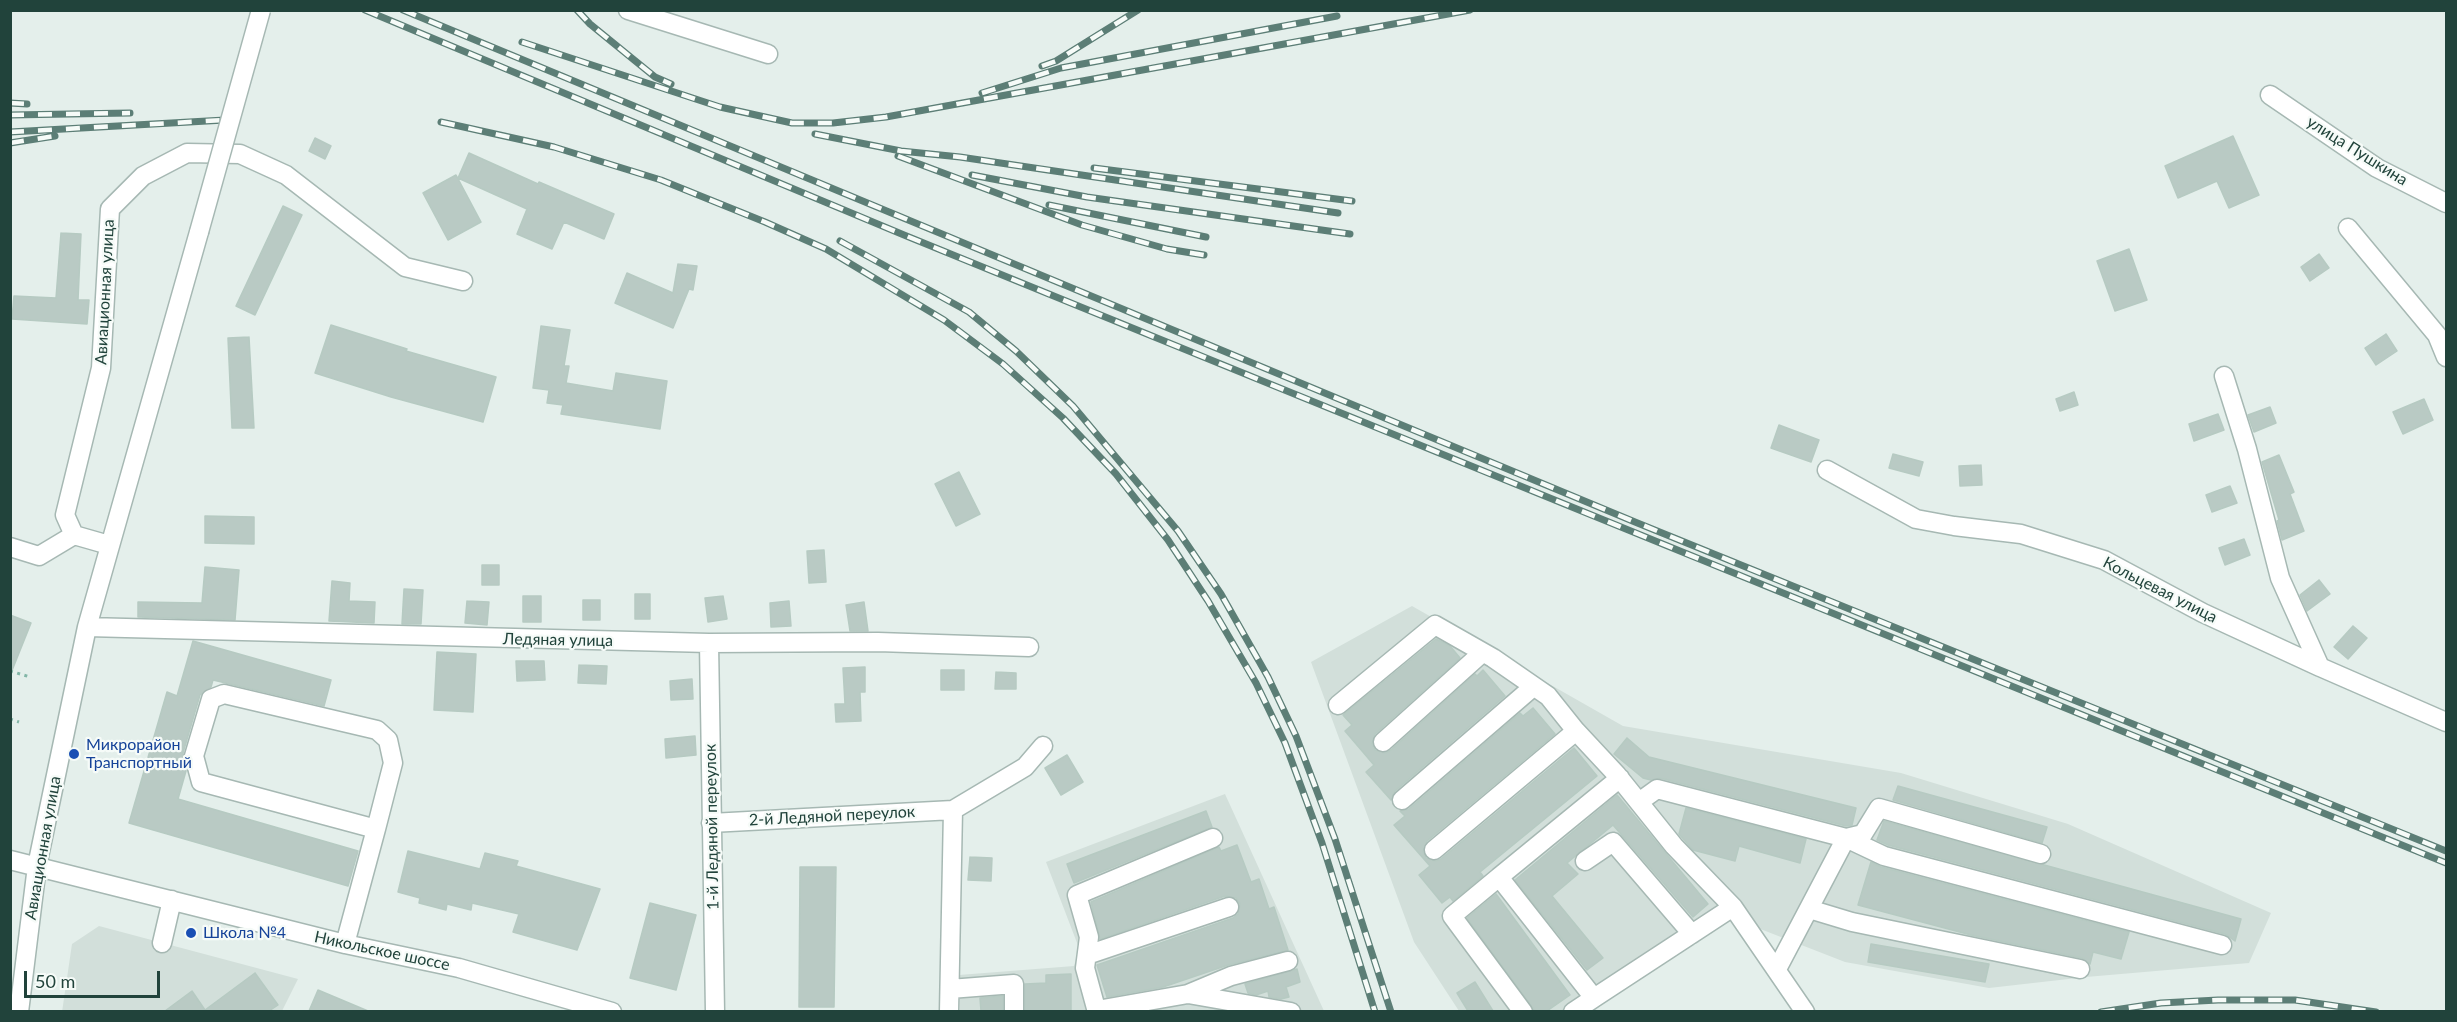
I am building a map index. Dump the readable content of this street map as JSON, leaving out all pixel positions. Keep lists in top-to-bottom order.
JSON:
{
  "streets": {
    "street": [
      "улица Пушкина",
      "Авиационная улица",
      "Кольцевая улица",
      "Ледяная улица",
      "2-й Ледяной переулок",
      "1-й Ледяной переулок",
      "Никольское шоссе"
    ]
  },
  "crossings": [
    ["Авиационная улица", "Ледяная улица"],
    ["Авиационная улица", "Никольское шоссе"],
    ["Ледяная улица", "1-й Ледяной переулок"],
    ["2-й Ледяной переулок", "1-й Ледяной переулок"]
  ],
  "places": ["Микрорайон Транспортный", "Школа №4"],
  "scale_bar": "50 m"
}
